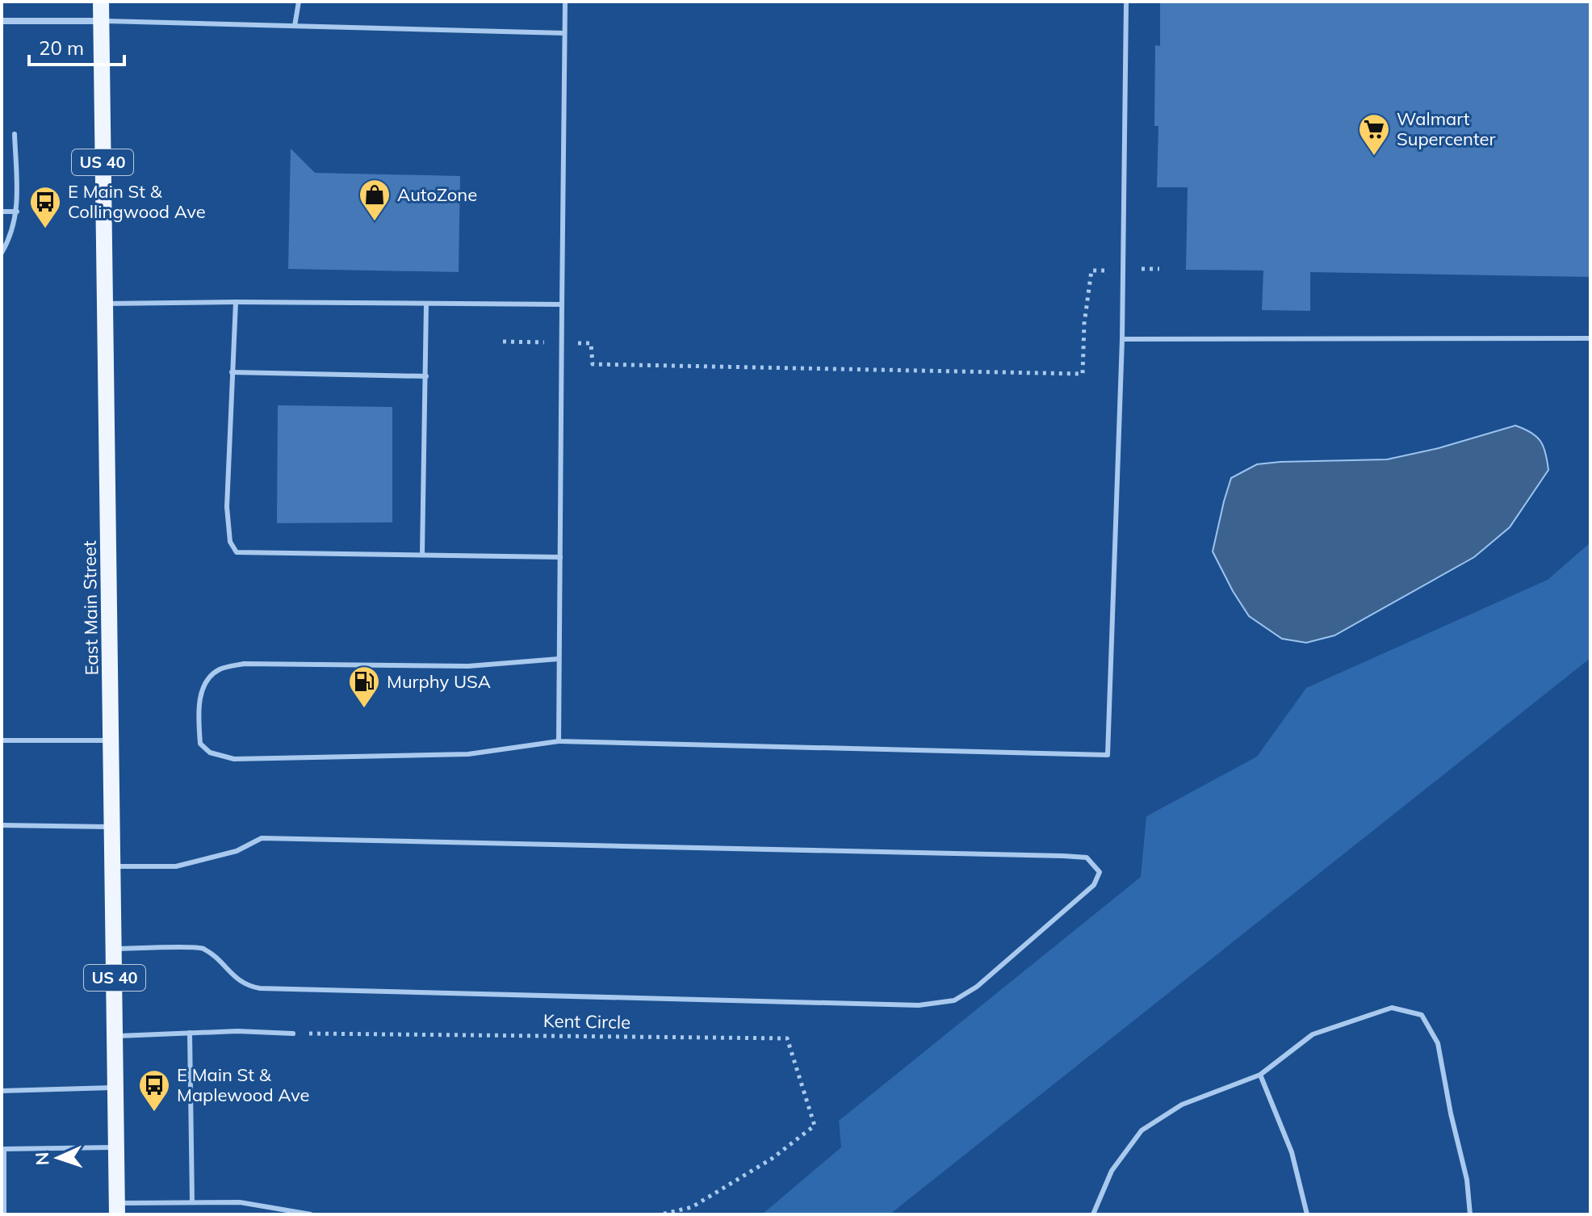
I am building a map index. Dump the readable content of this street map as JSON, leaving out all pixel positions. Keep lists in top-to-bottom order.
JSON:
{
  "streets": {
    "main road": ["US 40", "East Main Street"],
    "path": ["Kent Circle"]
  },
  "places": {
    "supermarket": ["Walmart Supercenter"],
    "shop": ["AutoZone"],
    "bus stop": ["E Main St & Collingwood Ave", "E Main St & Maplewood Ave"],
    "fuel station": ["Murphy USA"]
  },
  "scale_bar": "20 m",
  "north": "left"
}
